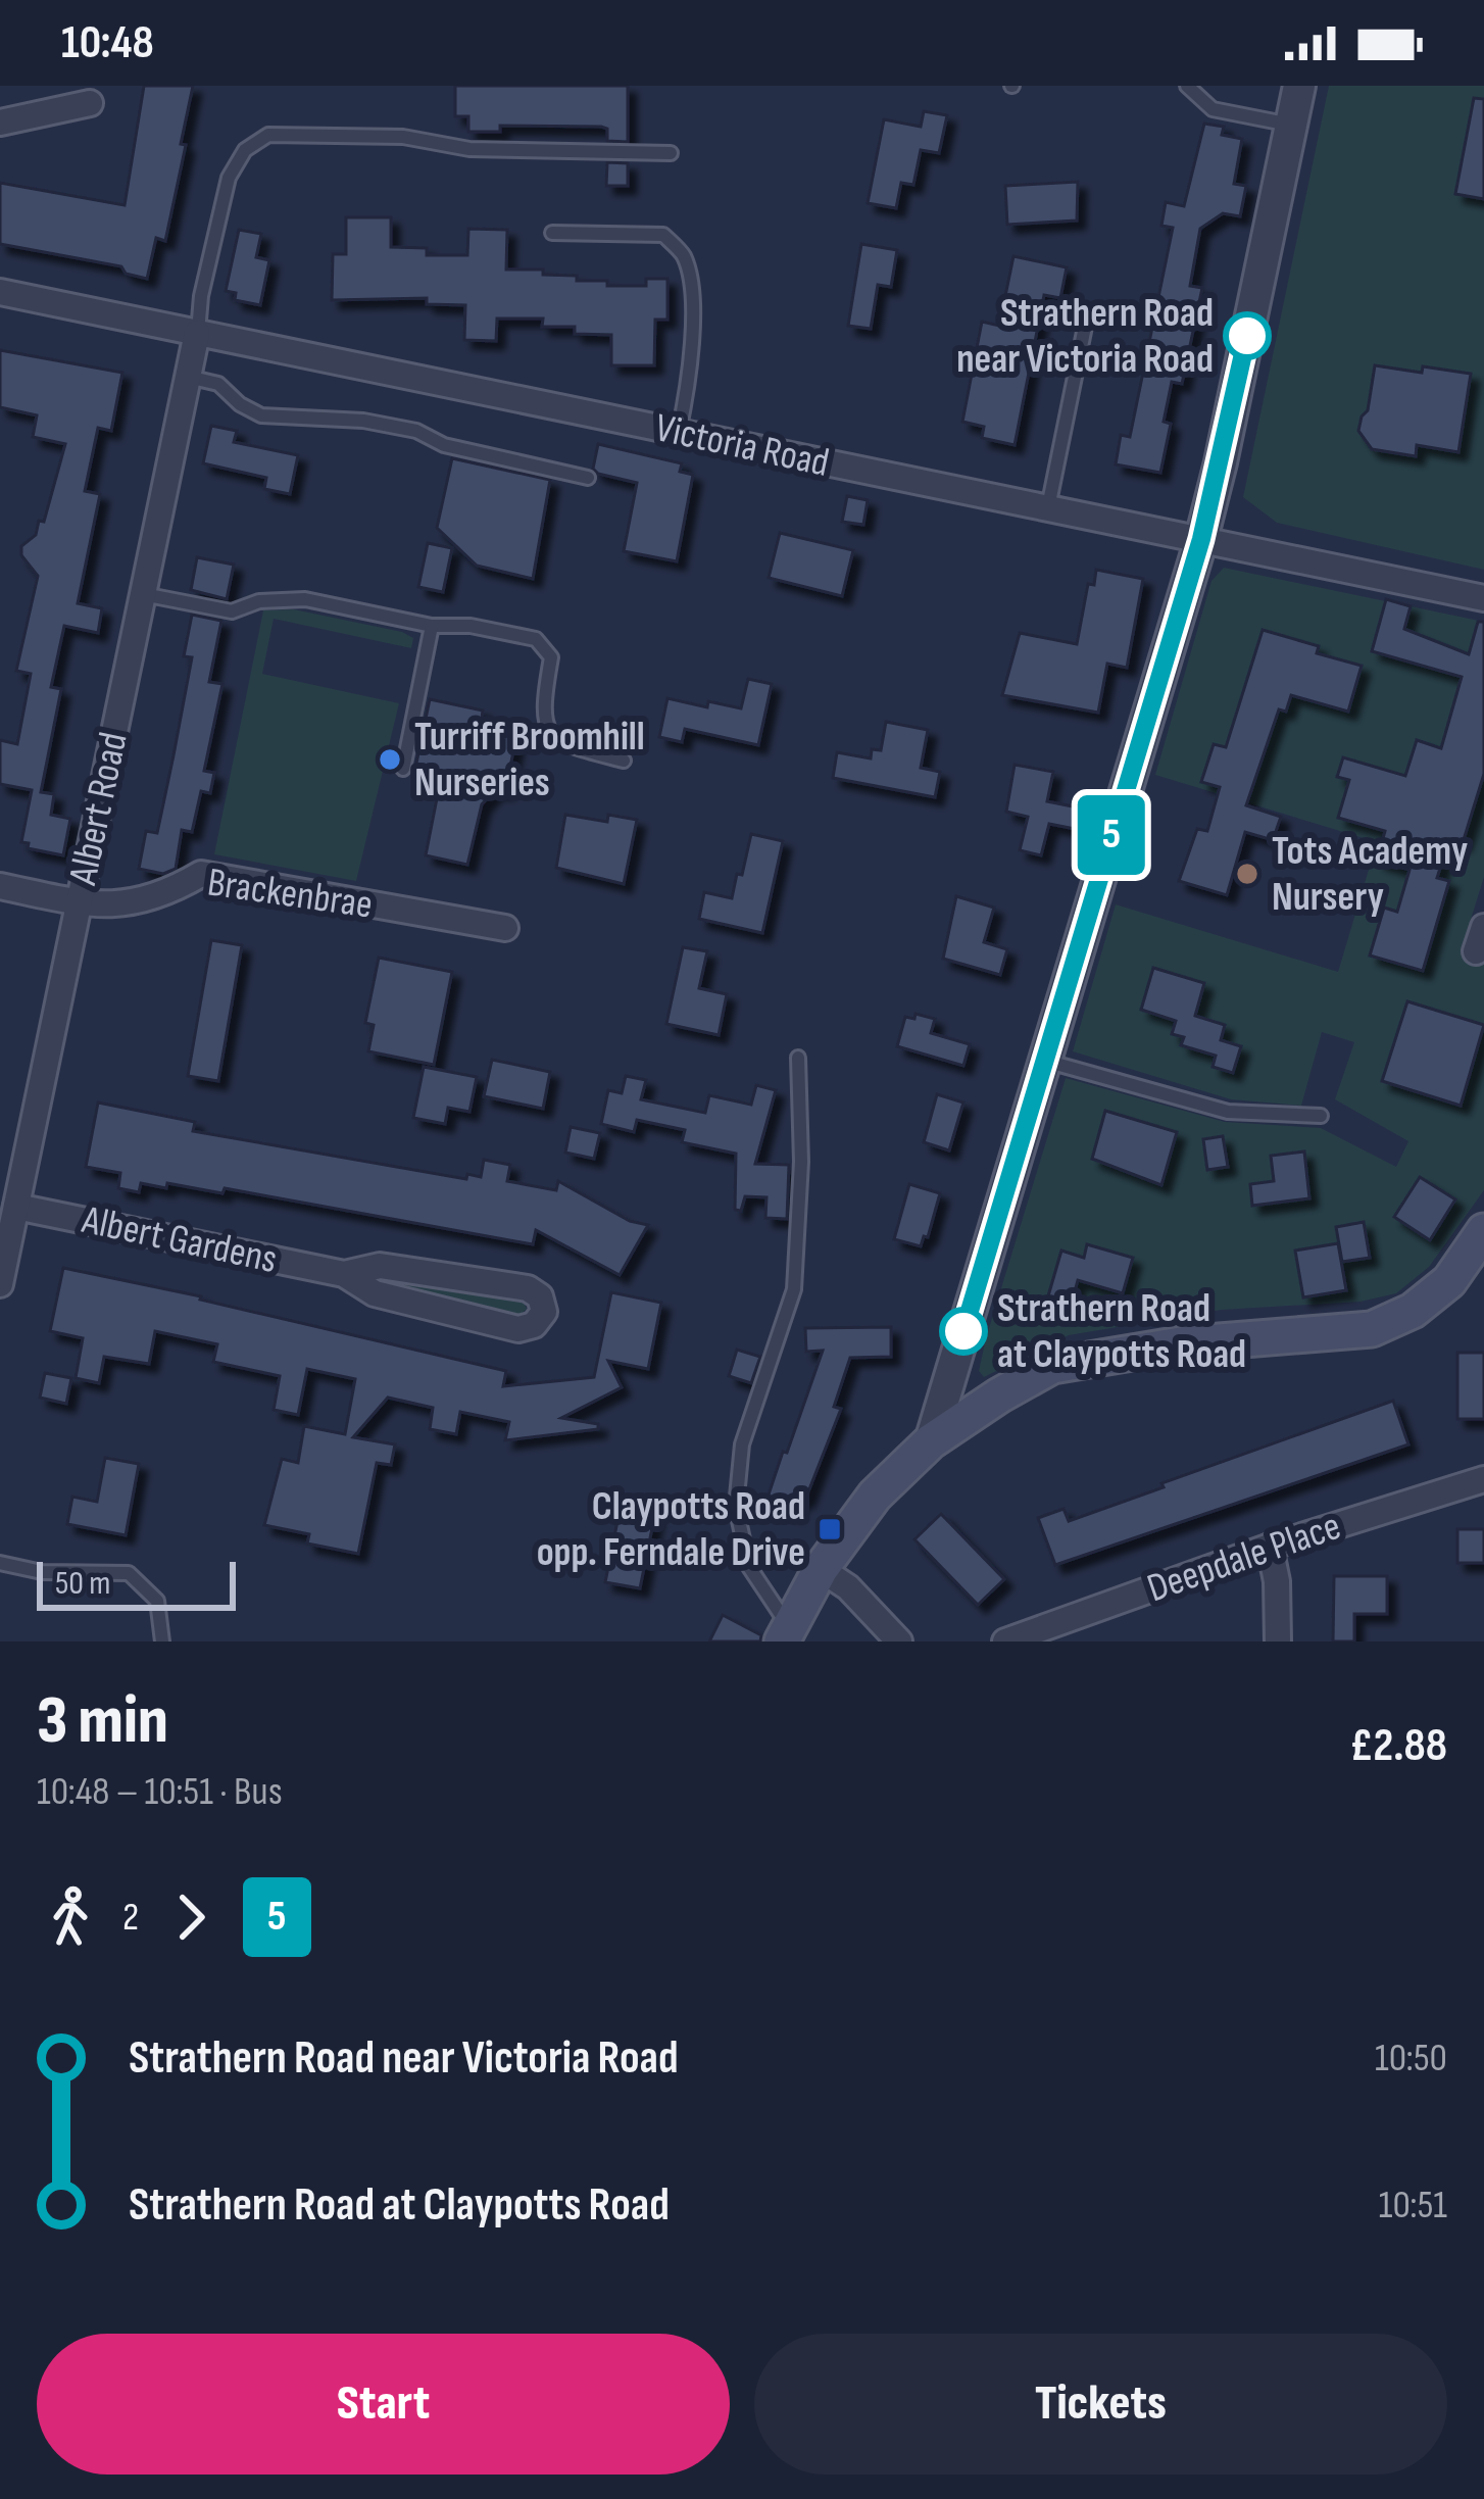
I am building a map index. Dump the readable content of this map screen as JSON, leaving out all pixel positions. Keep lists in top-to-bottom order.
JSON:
{
  "streets": {
    "street": [
      "Victoria Road",
      "Albert Road",
      "Brackenbrae",
      "Albert Gardens",
      "Deepdale Place"
    ]
  },
  "crossings": [
    ["Victoria Road", "Albert Road"],
    ["Albert Road", "Brackenbrae"],
    ["Albert Road", "Albert Gardens"]
  ],
  "places": {
    "other": [
      "Strathern Road near Victoria Road",
      "Turriff Broomhill Nurseries",
      "Tots Academy Nursery",
      "Strathern Road at Claypotts Road"
    ],
    "transit": ["Claypotts Road opp. Ferndale Drive"]
  },
  "lines": ["bus line 5"],
  "scale_bar": "50 m",
  "page": {
    "status": "10:48",
    "on_map": "5",
    "scale": "50 m",
    "heading": ["3 min", "10:48 – 10:51 · Bus", "£2.88"],
    "legs": ["2", "5"],
    "list": [
      {
        "name": "Strathern Road near Victoria Road",
        "value": "10:50"
      },
      {
        "name": "Strathern Road at Claypotts Road",
        "value": "10:51"
      }
    ],
    "buttons": ["Start", "Tickets"]
  }
}
